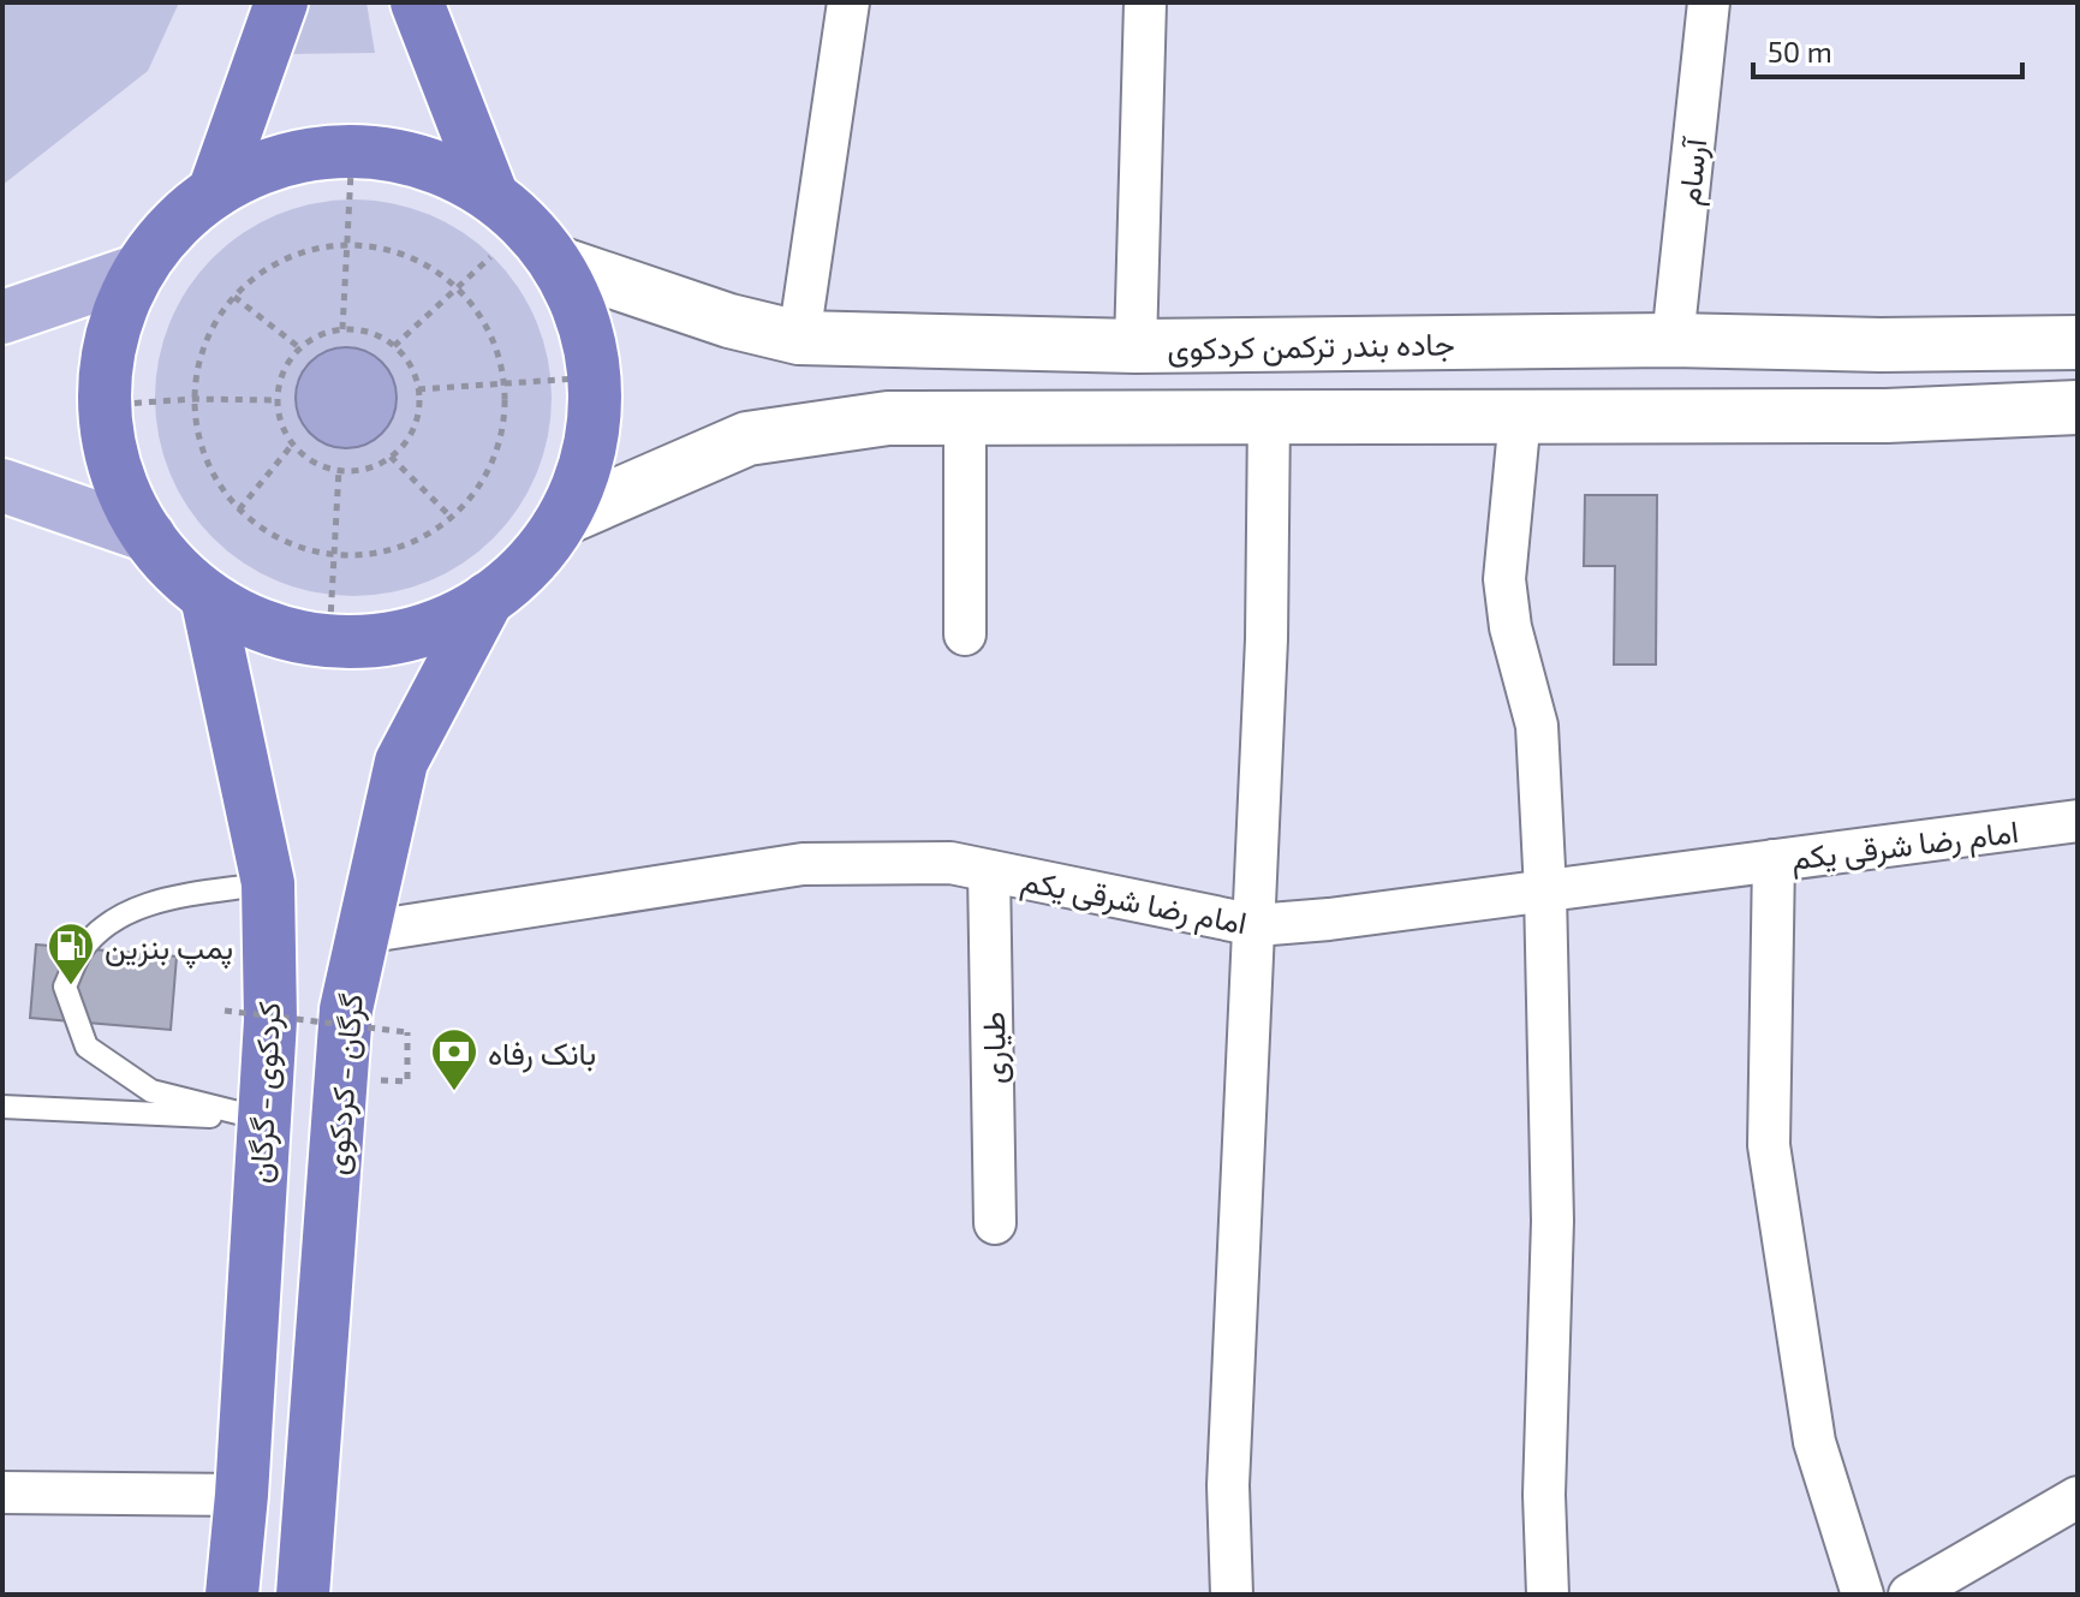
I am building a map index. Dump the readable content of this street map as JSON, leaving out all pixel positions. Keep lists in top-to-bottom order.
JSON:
{
  "streets": {
    "highway": ["گرگان - کردکوی", "کردکوی - گرگان"],
    "main road": ["جاده بندر ترکمن کردکوی"],
    "street": ["آرسام", "امام رضا شرقی یکم", "طیاری"]
  },
  "crossings": [
    ["آرسام", "جاده بندر ترکمن کردکوی"],
    ["امام رضا شرقی یکم", "طیاری"],
    ["امام رضا شرقی یکم", "گرگان - کردکوی"]
  ],
  "places": {
    "fuel station": ["پمپ بنزین"],
    "bank": ["بانک رفاه"]
  },
  "scale_bar": "50 m"
}
